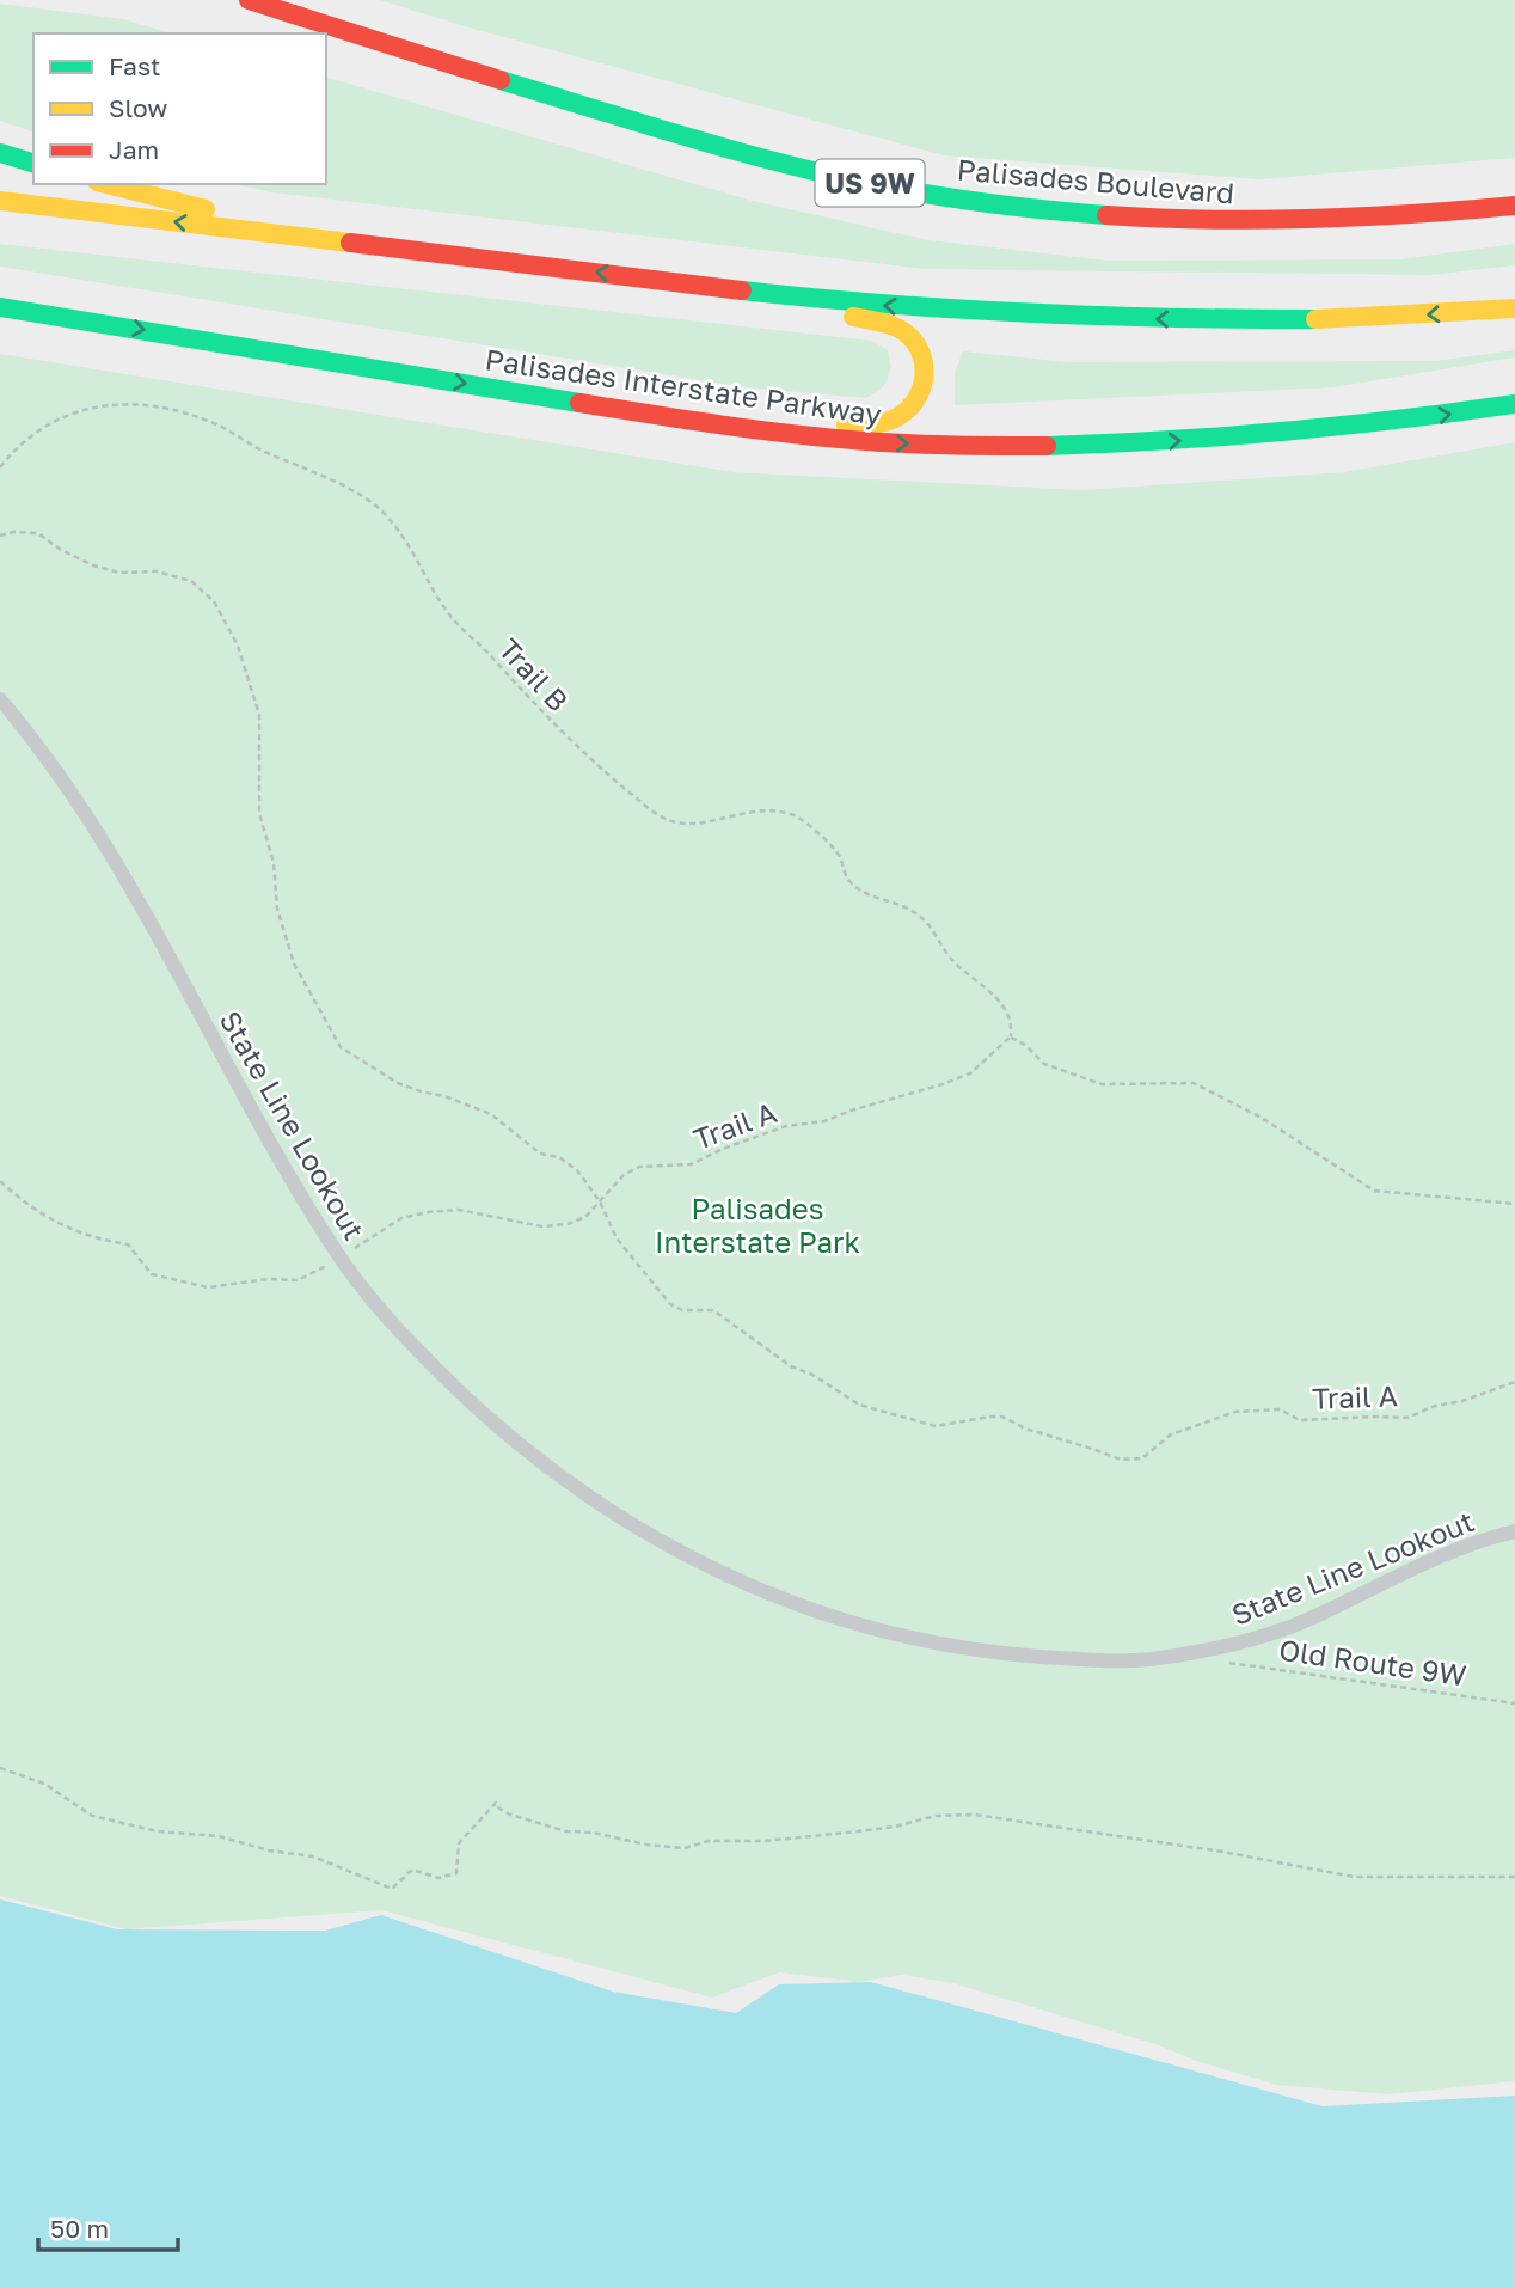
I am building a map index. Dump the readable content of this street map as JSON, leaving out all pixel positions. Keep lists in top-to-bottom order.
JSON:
{
  "streets": {
    "main road": ["Palisades Boulevard", "US 9W", "Palisades Interstate Parkway"],
    "street": ["State Line Lookout"],
    "path": ["Trail B", "Trail A", "Old Route 9W"]
  },
  "crossings": [
    ["Trail B", "Trail A"]
  ],
  "parks": ["Palisades Interstate Park"],
  "legend": ["Fast", "Slow", "Jam"],
  "scale_bar": "50 m"
}
